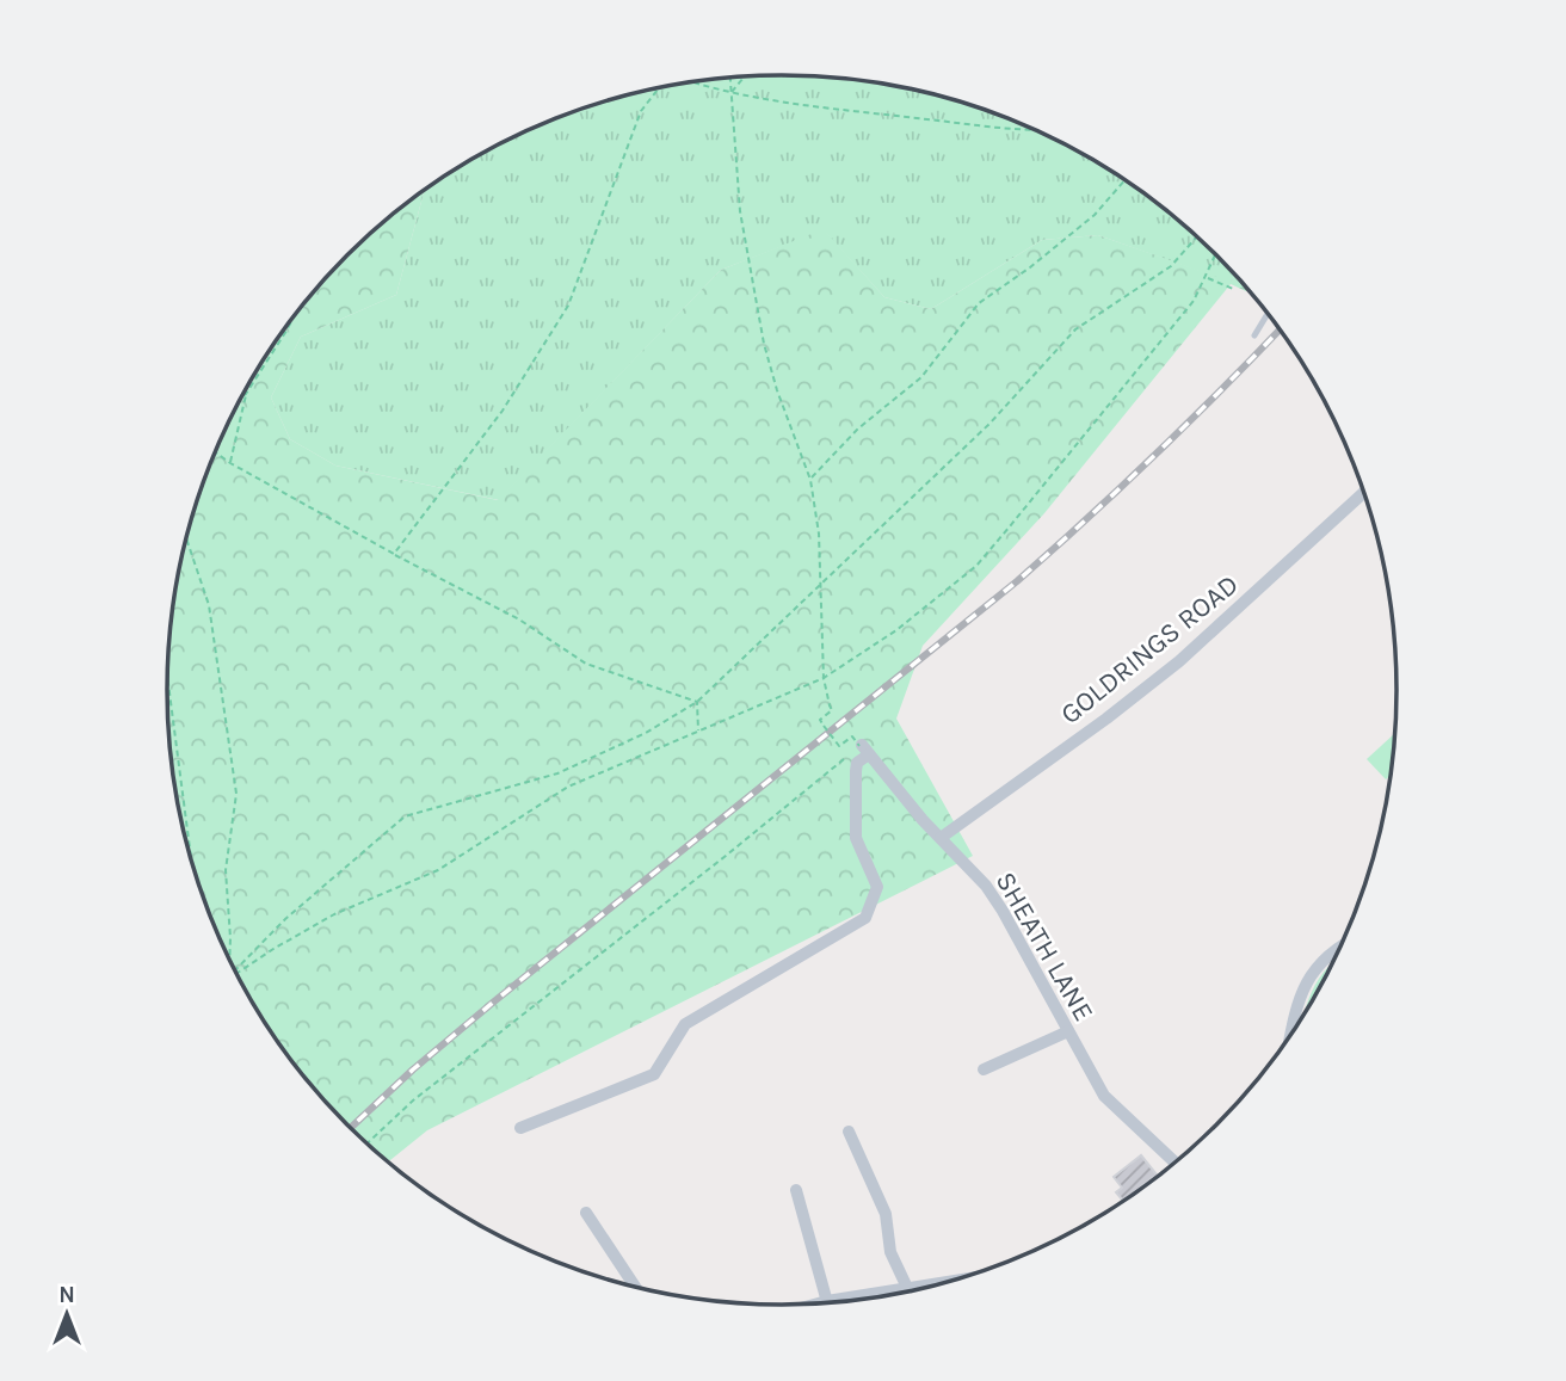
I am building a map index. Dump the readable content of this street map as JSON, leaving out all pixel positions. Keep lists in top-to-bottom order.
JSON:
{
  "streets": {
    "street": ["GOLDRINGS ROAD", "SHEATH LANE"]
  },
  "crossings": [
    ["GOLDRINGS ROAD", "SHEATH LANE"]
  ],
  "north": "top"
}
